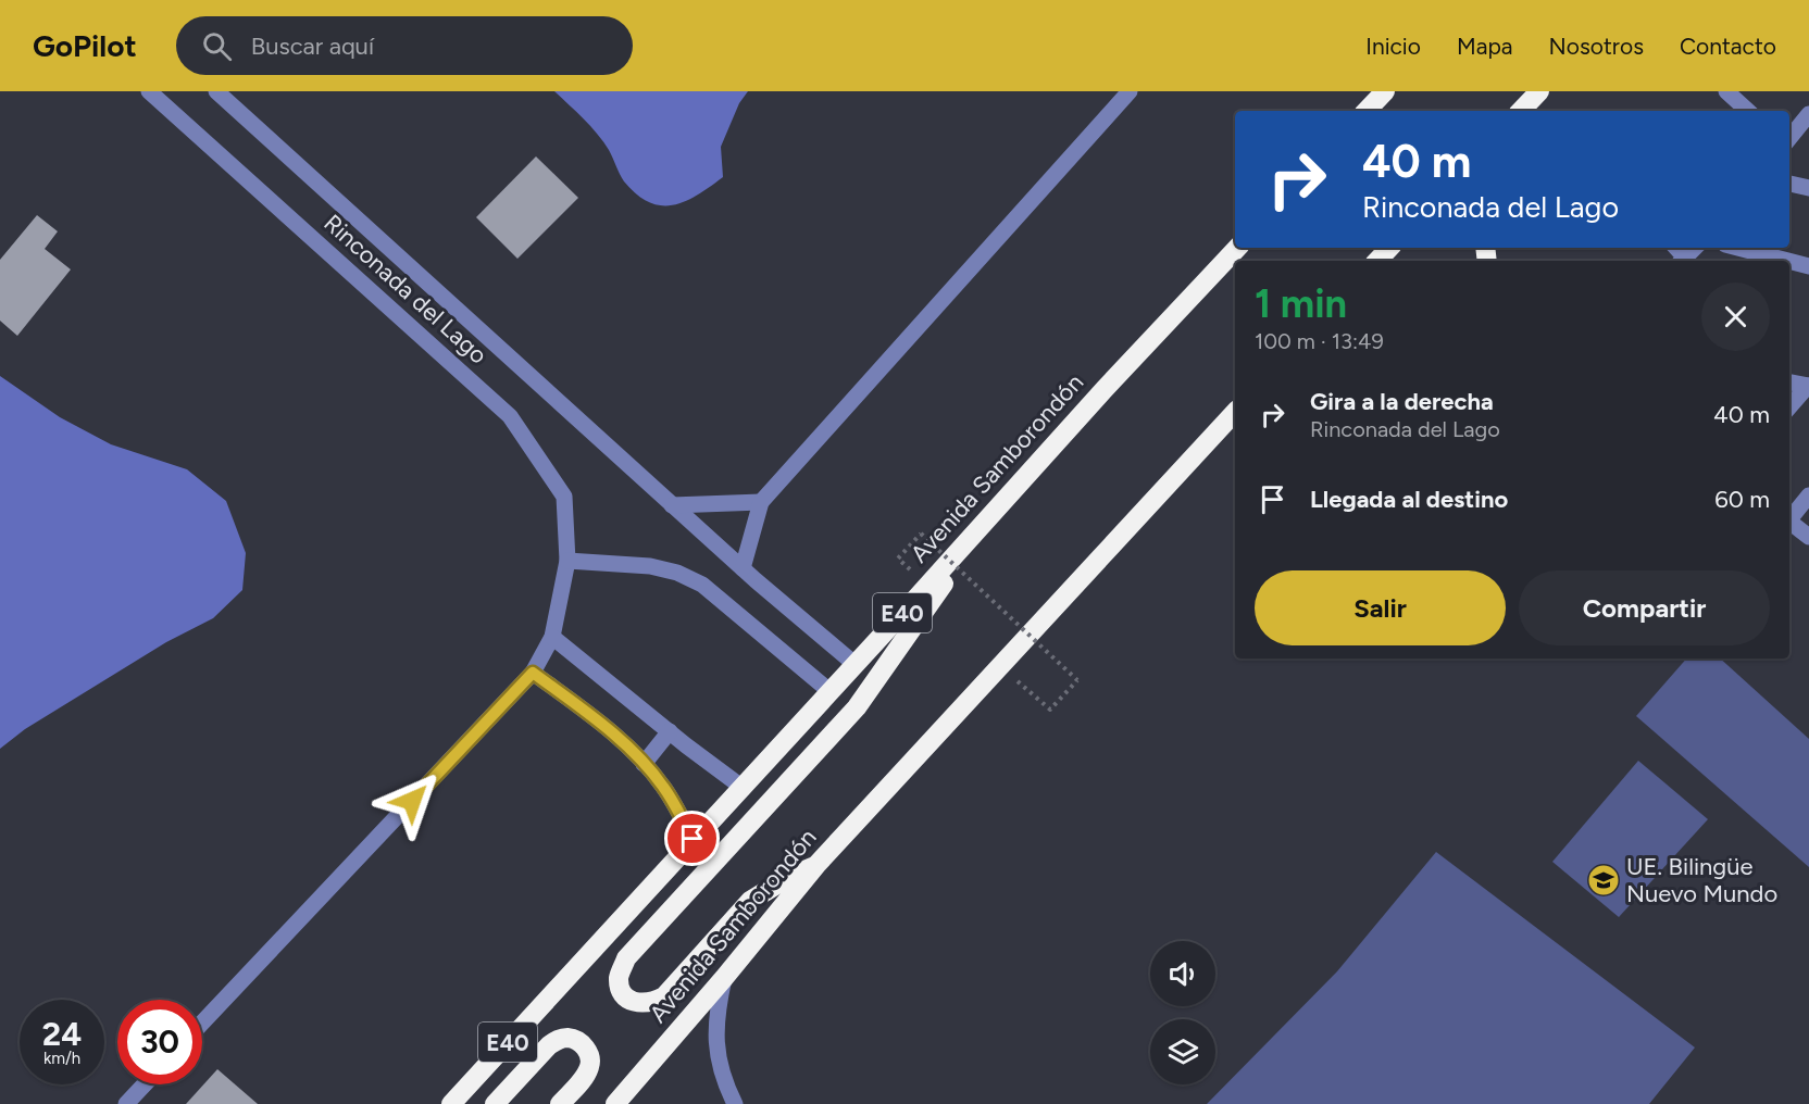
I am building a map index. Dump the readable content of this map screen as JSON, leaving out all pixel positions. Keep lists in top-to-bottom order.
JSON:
{
  "streets": {
    "highway": ["Avenida Samborondón", "E40"],
    "street": ["Rinconada del Lago"]
  },
  "places": {
    "school or university": ["UE. Bilingüe Nuevo Mundo"]
  },
  "page": {
    "header": "GoPilot",
    "search": "Buscar aquí",
    "nav": [
      "Inicio",
      "Mapa",
      "Nosotros",
      "Contacto"
    ],
    "turn": ["40 m", "Rinconada del Lago"],
    "heading": ["1 min", "100 m · 13:49"],
    "list": [
      {
        "name": "Gira a la derecha",
        "note": "Rinconada del Lago",
        "value": "40 m"
      },
      {
        "name": "Llegada al destino",
        "value": "60 m"
      }
    ],
    "buttons": ["Salir", "Compartir"],
    "speed": "24 km/h",
    "limit": "30"
  }
}
